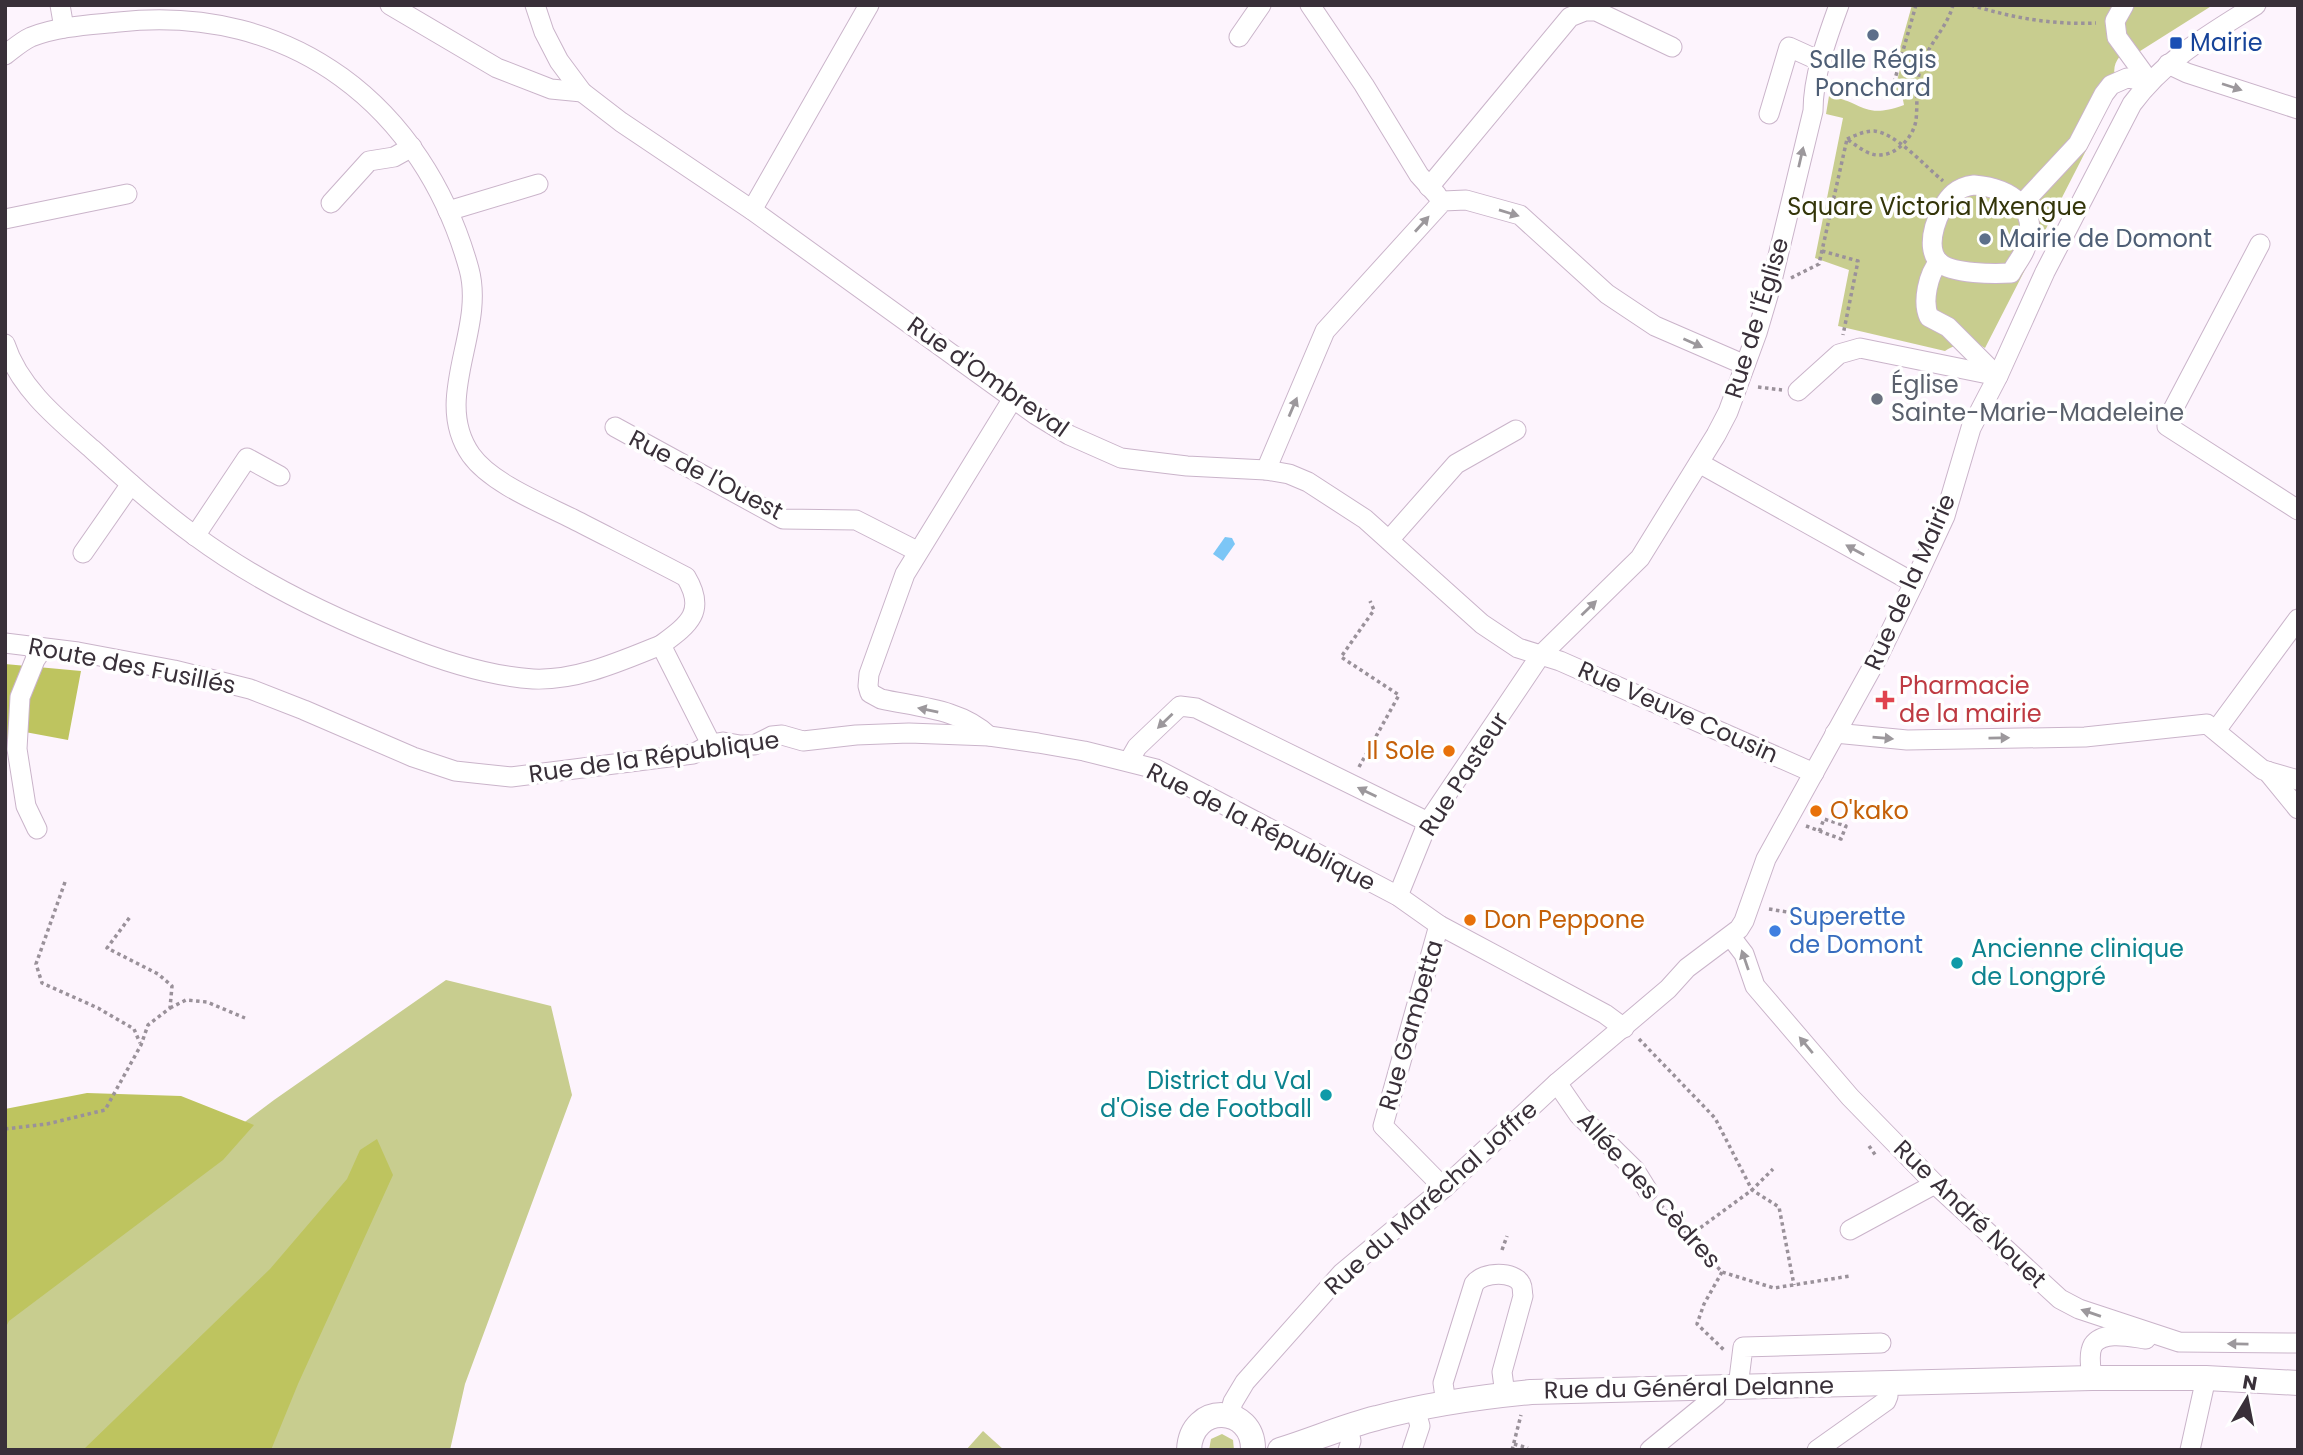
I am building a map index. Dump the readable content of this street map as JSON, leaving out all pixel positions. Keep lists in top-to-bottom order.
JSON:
{
  "streets": {
    "main road": ["Rue du Général Delanne"],
    "street": [
      "Rue de l'Église",
      "Rue d'Ombreval",
      "Rue de l'Ouest",
      "Rue de la Mairie",
      "Route des Fusillés",
      "Rue Veuve Cousin",
      "Rue de la République",
      "Rue Pasteur",
      "Rue Gambetta",
      "Allée des Cèdres",
      "Rue du Maréchal Joffre",
      "Rue André Nouet"
    ]
  },
  "crossings": [
    ["Rue de l'Église", "Rue d'Ombreval"],
    ["Rue de l'Église", "Rue Veuve Cousin"],
    ["Rue de l'Église", "Rue Pasteur"],
    ["Rue d'Ombreval", "Rue Veuve Cousin"],
    ["Rue d'Ombreval", "Rue Pasteur"],
    ["Rue de la Mairie", "Rue Veuve Cousin"],
    ["Rue de la Mairie", "Rue de la République"],
    ["Rue de la Mairie", "Rue du Maréchal Joffre"],
    ["Rue de la Mairie", "Rue André Nouet"],
    ["Route des Fusillés", "Rue de la République"],
    ["Rue Veuve Cousin", "Rue Pasteur"],
    ["Rue de la République", "Rue Pasteur"],
    ["Rue de la République", "Rue Gambetta"],
    ["Rue de la République", "Rue du Maréchal Joffre"],
    ["Rue Gambetta", "Rue du Maréchal Joffre"],
    ["Allée des Cèdres", "Rue du Maréchal Joffre"],
    ["Rue du Maréchal Joffre", "Rue du Général Delanne"]
  ],
  "one_way": ["Rue de l'Église", "Rue André Nouet"],
  "parks": ["Square Victoria Mxengue"],
  "places": {
    "other": [
      "Salle Régis Ponchard",
      "Mairie de Domont",
      "Église Sainte-Marie-Madeleine",
      "Il Sole",
      "O'kako",
      "Don Peppone",
      "Superette de Domont",
      "Ancienne clinique de Longpré",
      "District du Val d'Oise de Football"
    ],
    "transit": ["Mairie"],
    "health": ["Pharmacie de la mairie"]
  },
  "north": "top"
}
